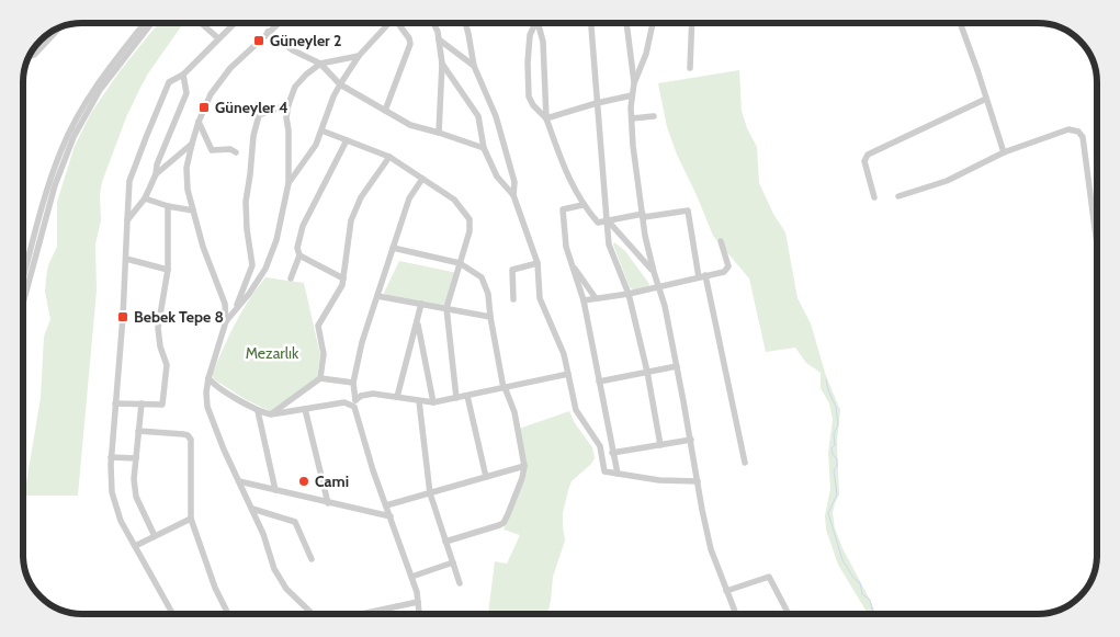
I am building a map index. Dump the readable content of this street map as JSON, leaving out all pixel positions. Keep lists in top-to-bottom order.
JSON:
{
  "parks": ["Mezarlık"],
  "places": {
    "transit": ["Güneyler 2", "Güneyler 4", "Bebek Tepe 8"],
    "other": ["Cami"]
  }
}
